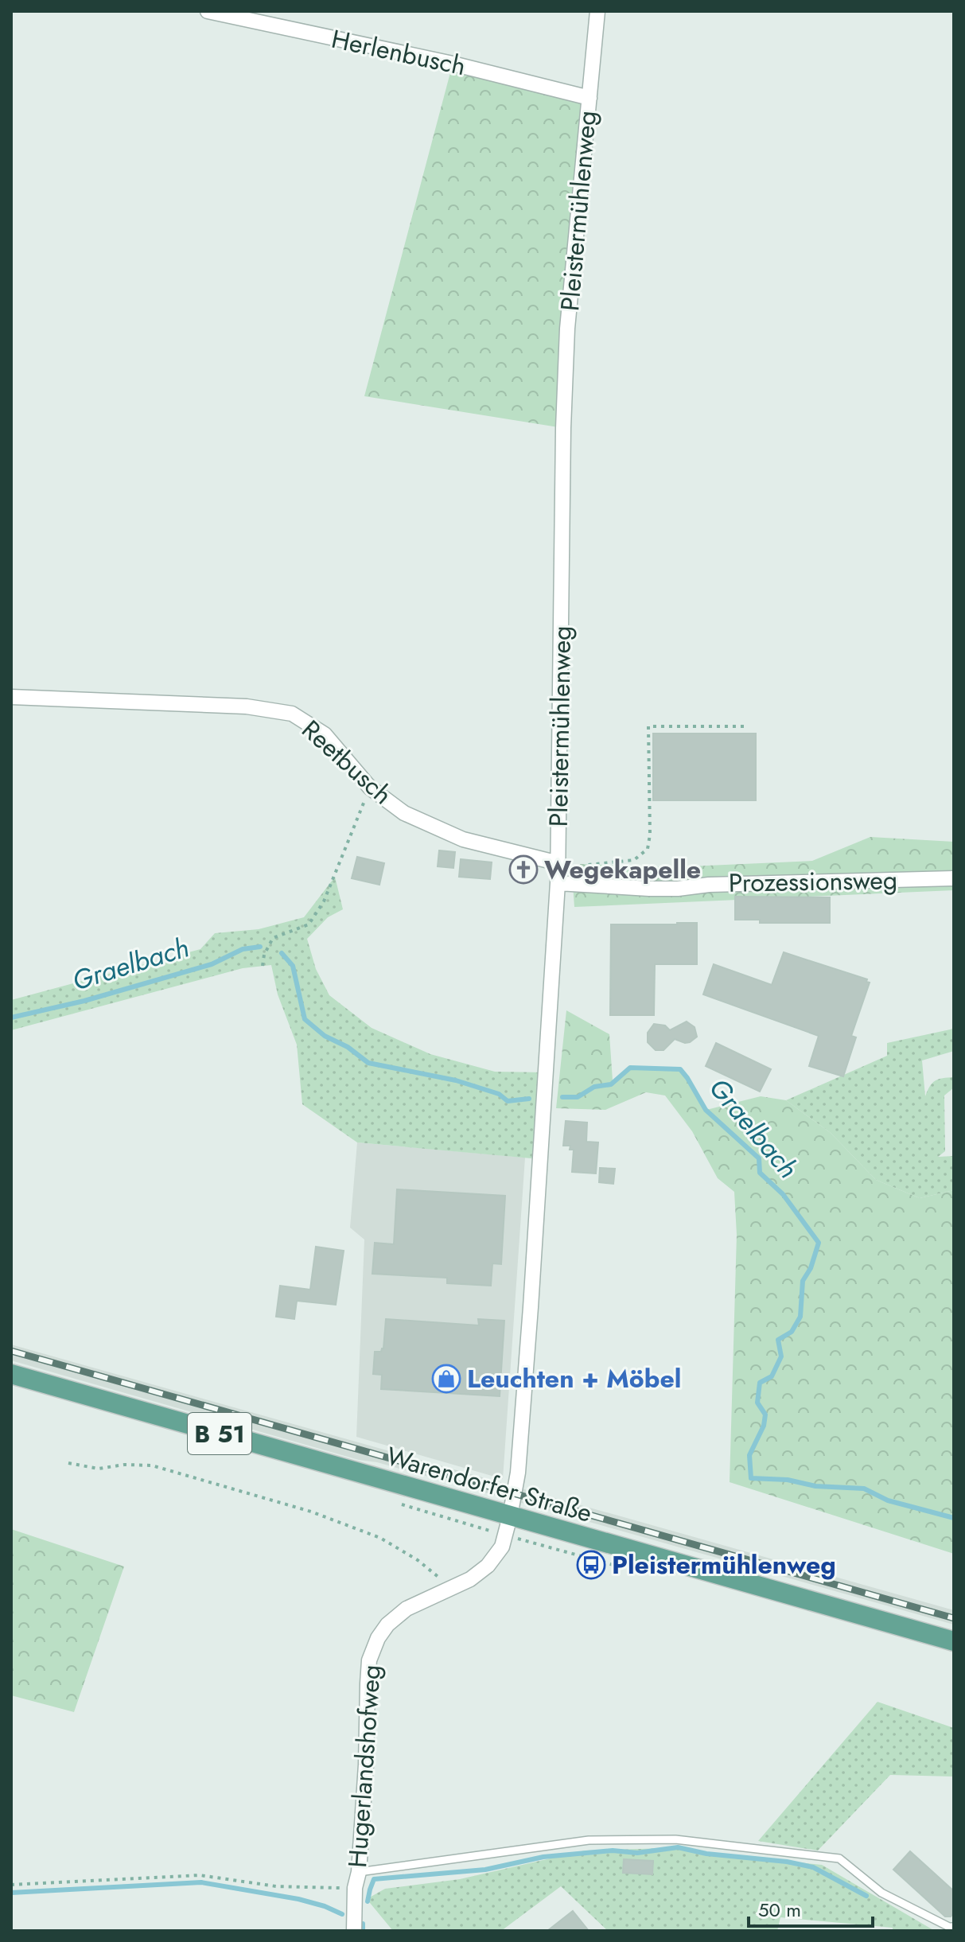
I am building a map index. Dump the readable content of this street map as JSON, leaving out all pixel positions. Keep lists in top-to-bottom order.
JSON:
{
  "streets": {
    "main road": ["B 51", "Warendorfer Straße"],
    "street": [
      "Herlenbusch",
      "Pleistermühlenweg",
      "Reetbusch",
      "Prozessionsweg",
      "Hugerlandshofweg"
    ]
  },
  "crossings": [
    ["Herlenbusch", "Pleistermühlenweg"],
    ["Pleistermühlenweg", "Reetbusch"],
    ["Pleistermühlenweg", "Prozessionsweg"],
    ["Pleistermühlenweg", "Warendorfer Straße"],
    ["Pleistermühlenweg", "Hugerlandshofweg"],
    ["Warendorfer Straße", "Hugerlandshofweg"]
  ],
  "water": ["Graelbach"],
  "places": {
    "church": ["Wegekapelle"],
    "shop": ["Leuchten + Möbel"],
    "bus stop": ["Pleistermühlenweg"]
  },
  "scale_bar": "50 m"
}
